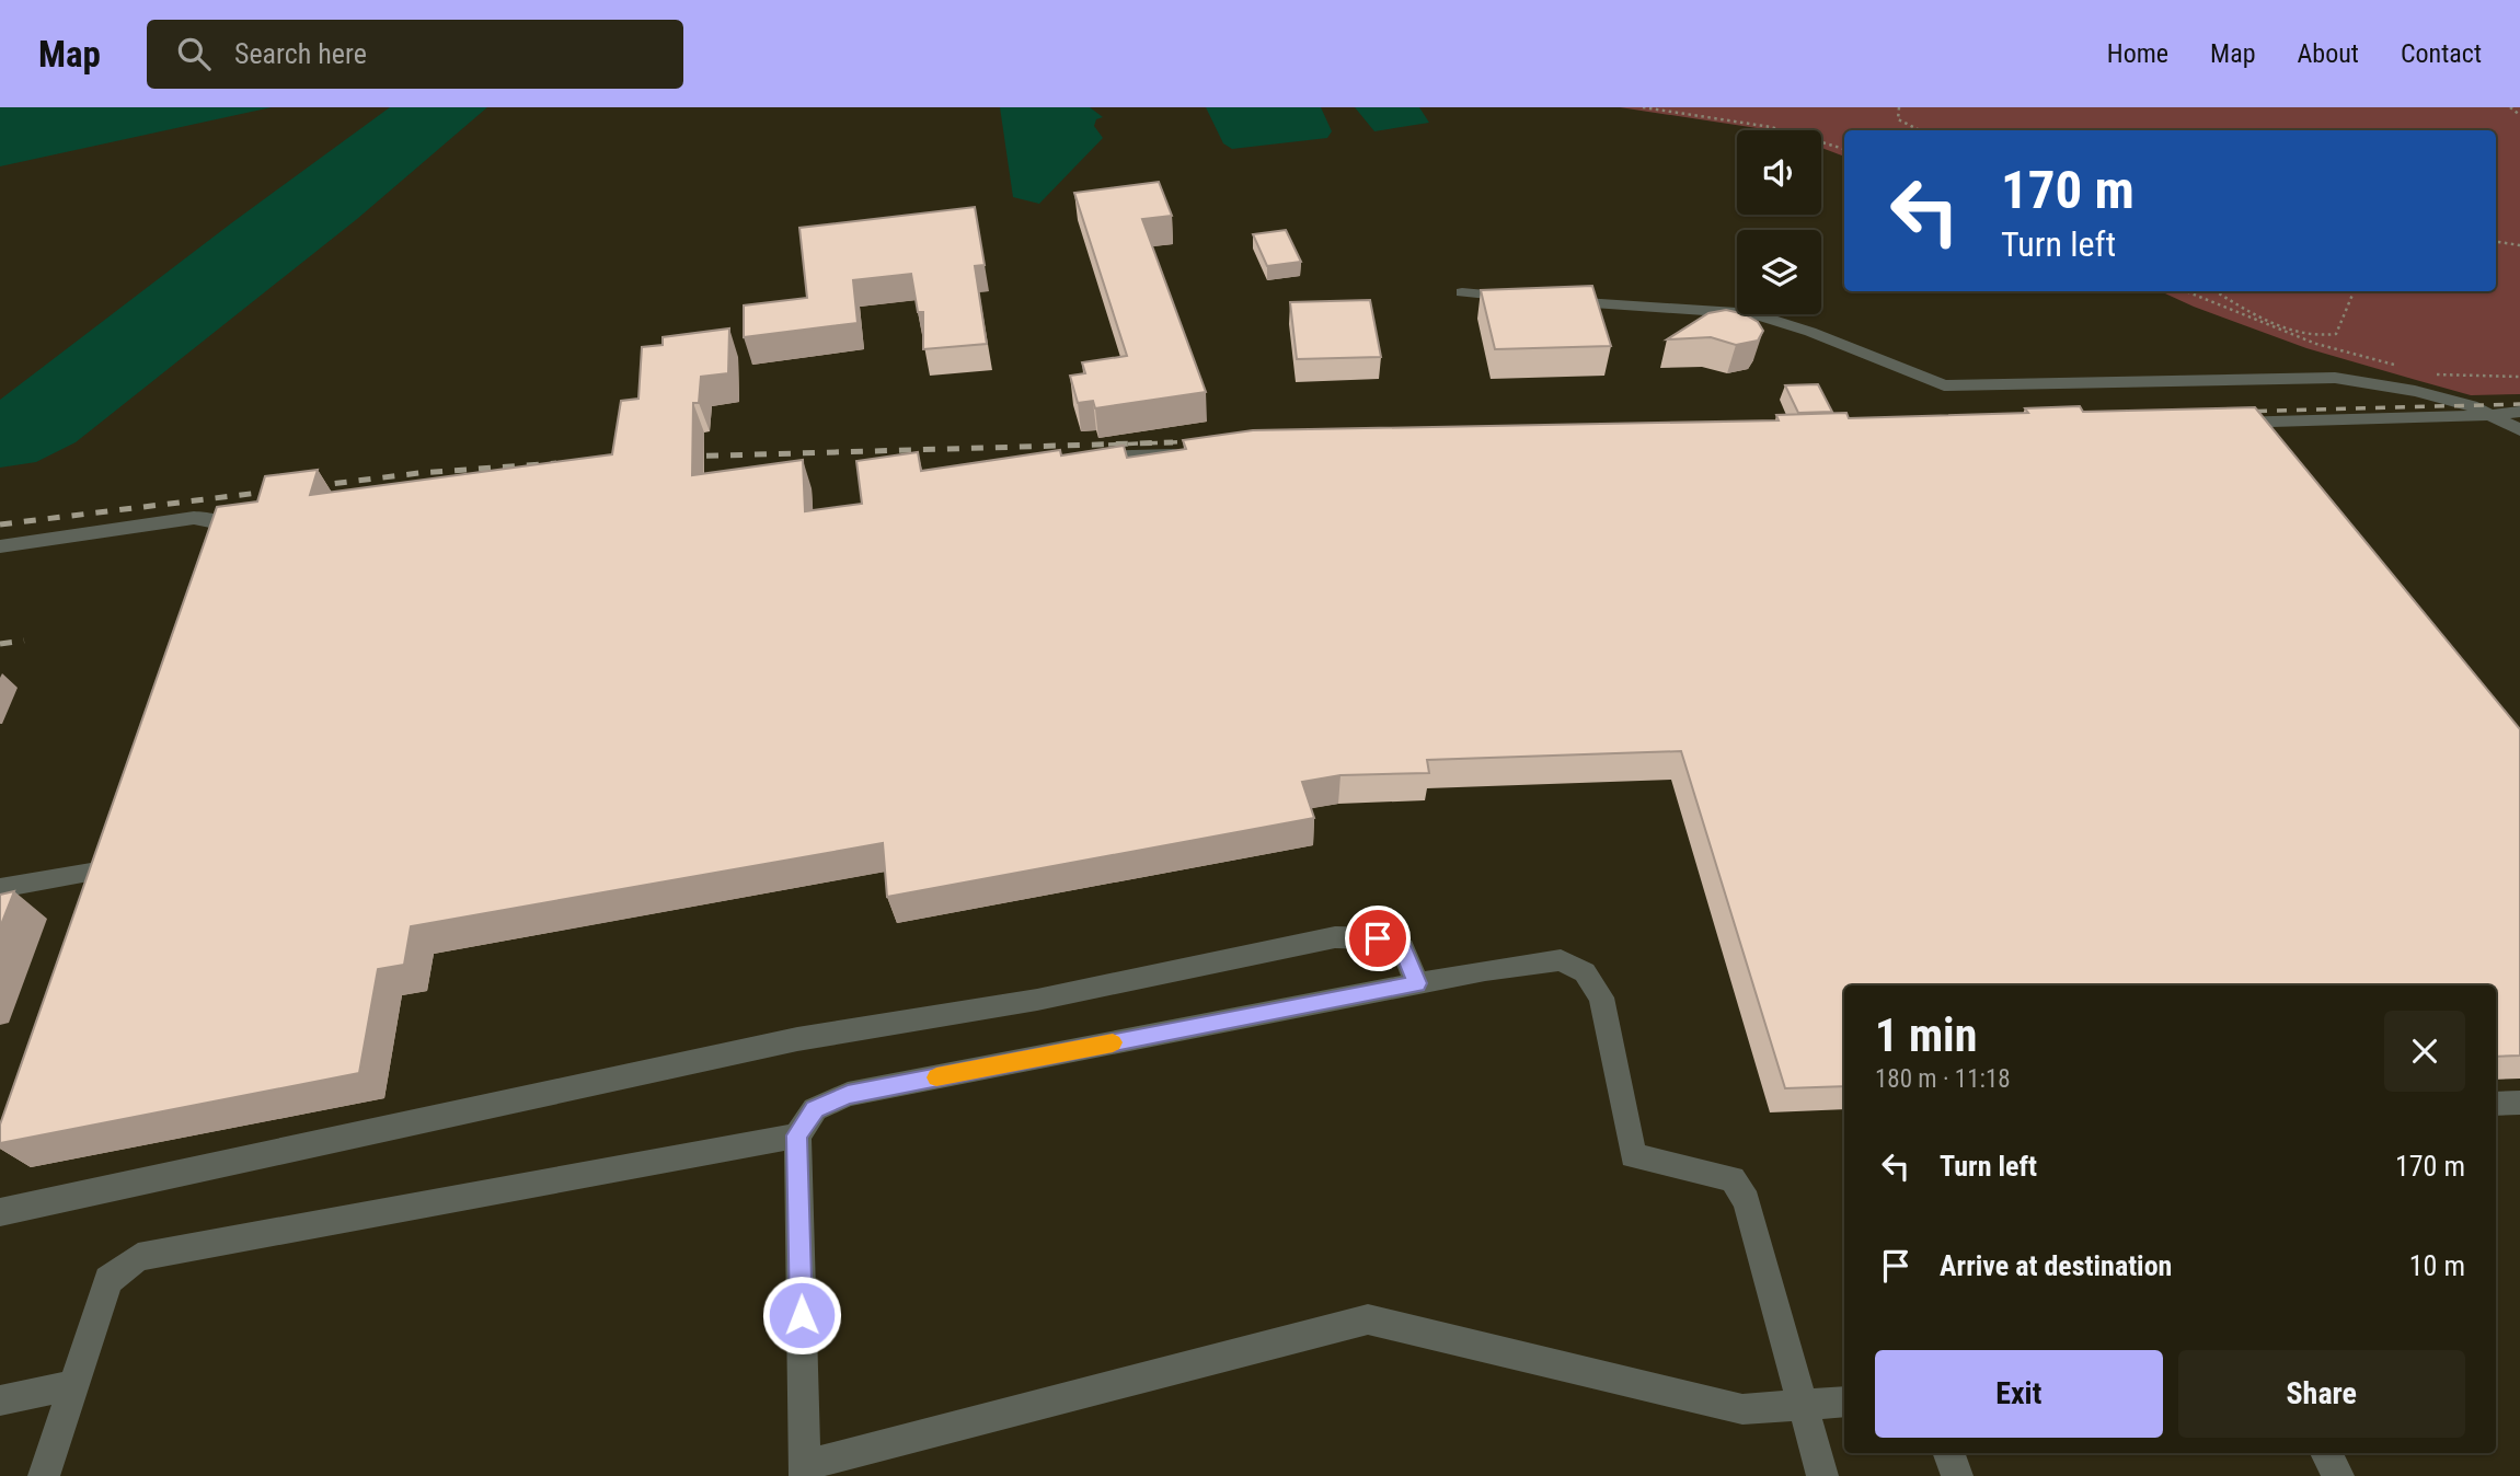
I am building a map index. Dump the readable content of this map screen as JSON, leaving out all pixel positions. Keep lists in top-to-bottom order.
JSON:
{
  "page": {
    "header": "Map",
    "search": "Search here",
    "nav": [
      "Home",
      "Map",
      "About",
      "Contact"
    ],
    "turn": ["170 m", "Turn left"],
    "heading": ["1 min", "180 m · 11:18"],
    "list": [
      {
        "name": "Turn left",
        "value": "170 m"
      },
      {
        "name": "Arrive at destination",
        "value": "10 m"
      }
    ],
    "buttons": ["Exit", "Share"]
  }
}
